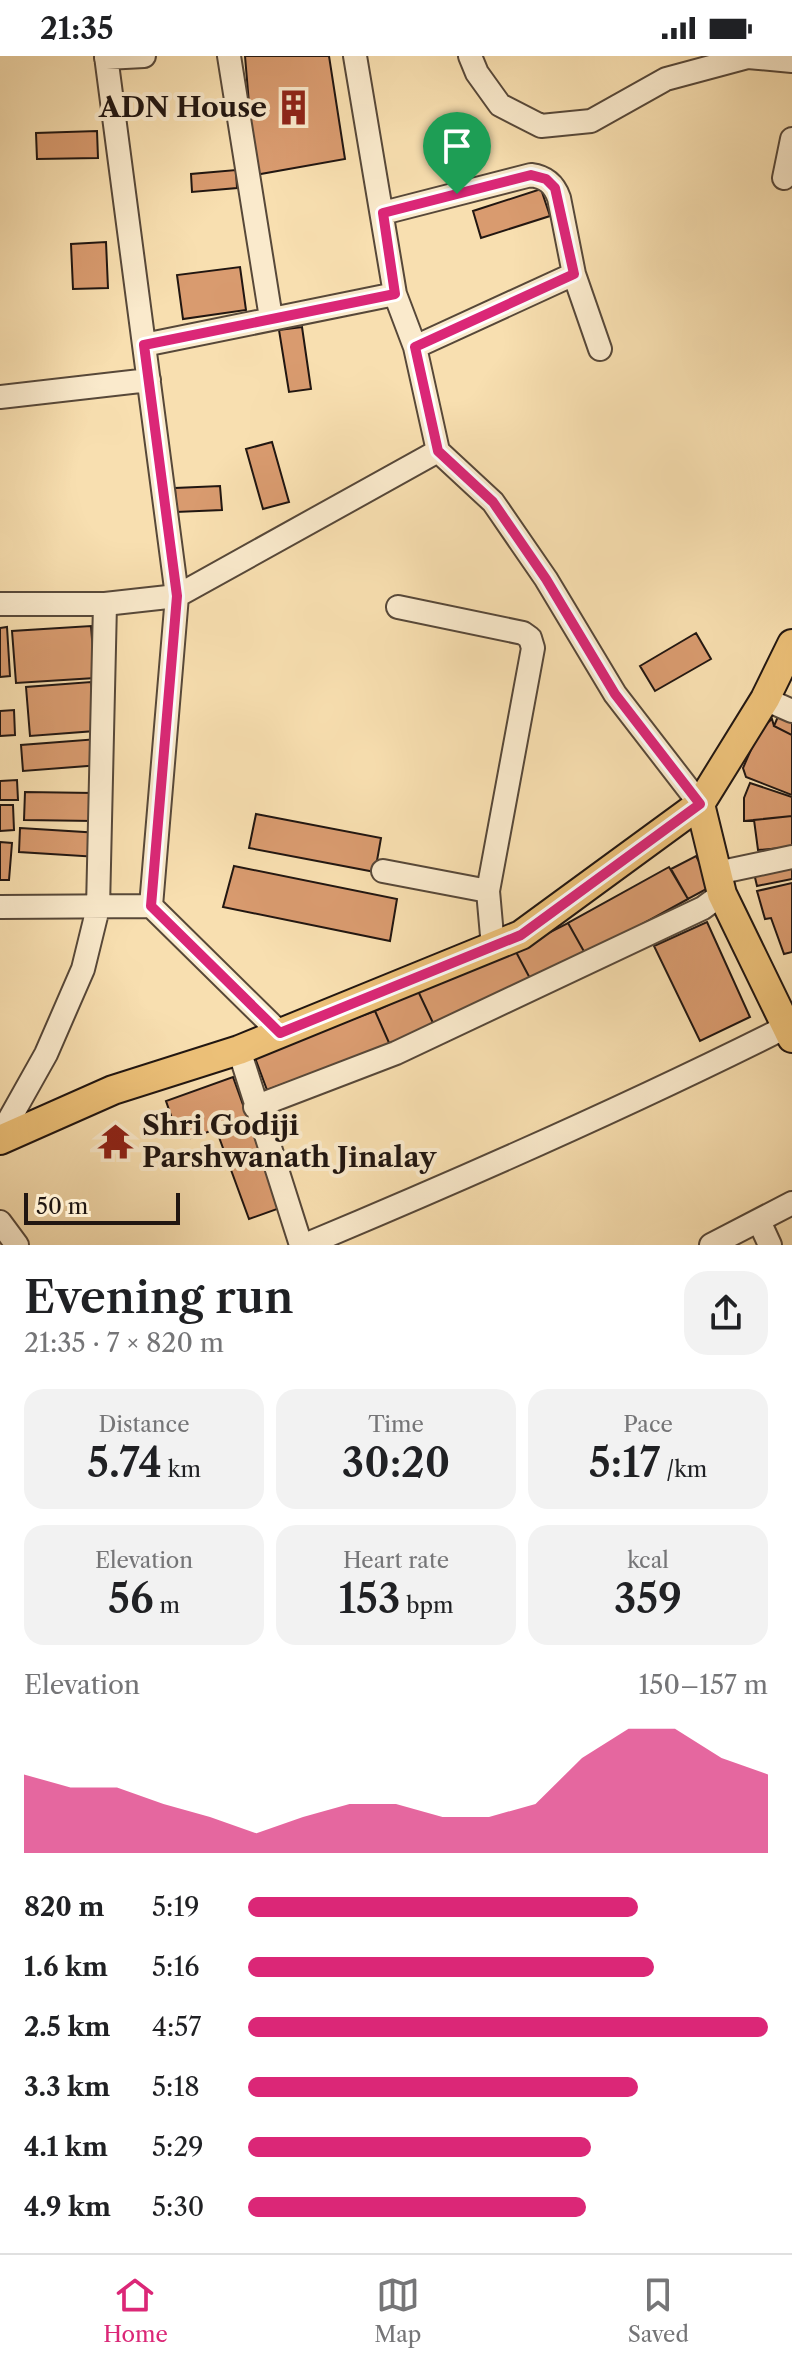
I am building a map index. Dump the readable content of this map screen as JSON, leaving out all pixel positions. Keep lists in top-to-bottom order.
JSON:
{
  "places": {
    "building": ["ADN House"],
    "temple": ["Shri Godiji Parshwanath Jinalay"]
  },
  "scale_bar": "50 m",
  "page": {
    "status": "21:35",
    "scale": "50 m",
    "heading": ["Evening run", "21:35 · 7 × 820 m"],
    "stats": [
      ["Distance", "5.74 km"],
      ["Time", "30:20"],
      ["Pace", "5:17 /km"],
      ["Elevation", "56 m"],
      ["Heart rate", "153 bpm"],
      ["kcal", "359"]
    ],
    "chart": ["Elevation", "150–157 m"],
    "list": [
      {
        "name": "820 m",
        "note": "5:19"
      },
      {
        "name": "1.6 km",
        "note": "5:16"
      },
      {
        "name": "2.5 km",
        "note": "4:57"
      },
      {
        "name": "3.3 km",
        "note": "5:18"
      },
      {
        "name": "4.1 km",
        "note": "5:29"
      },
      {
        "name": "4.9 km",
        "note": "5:30"
      }
    ],
    "tabs": ["Home", "Map", "Saved"]
  }
}
